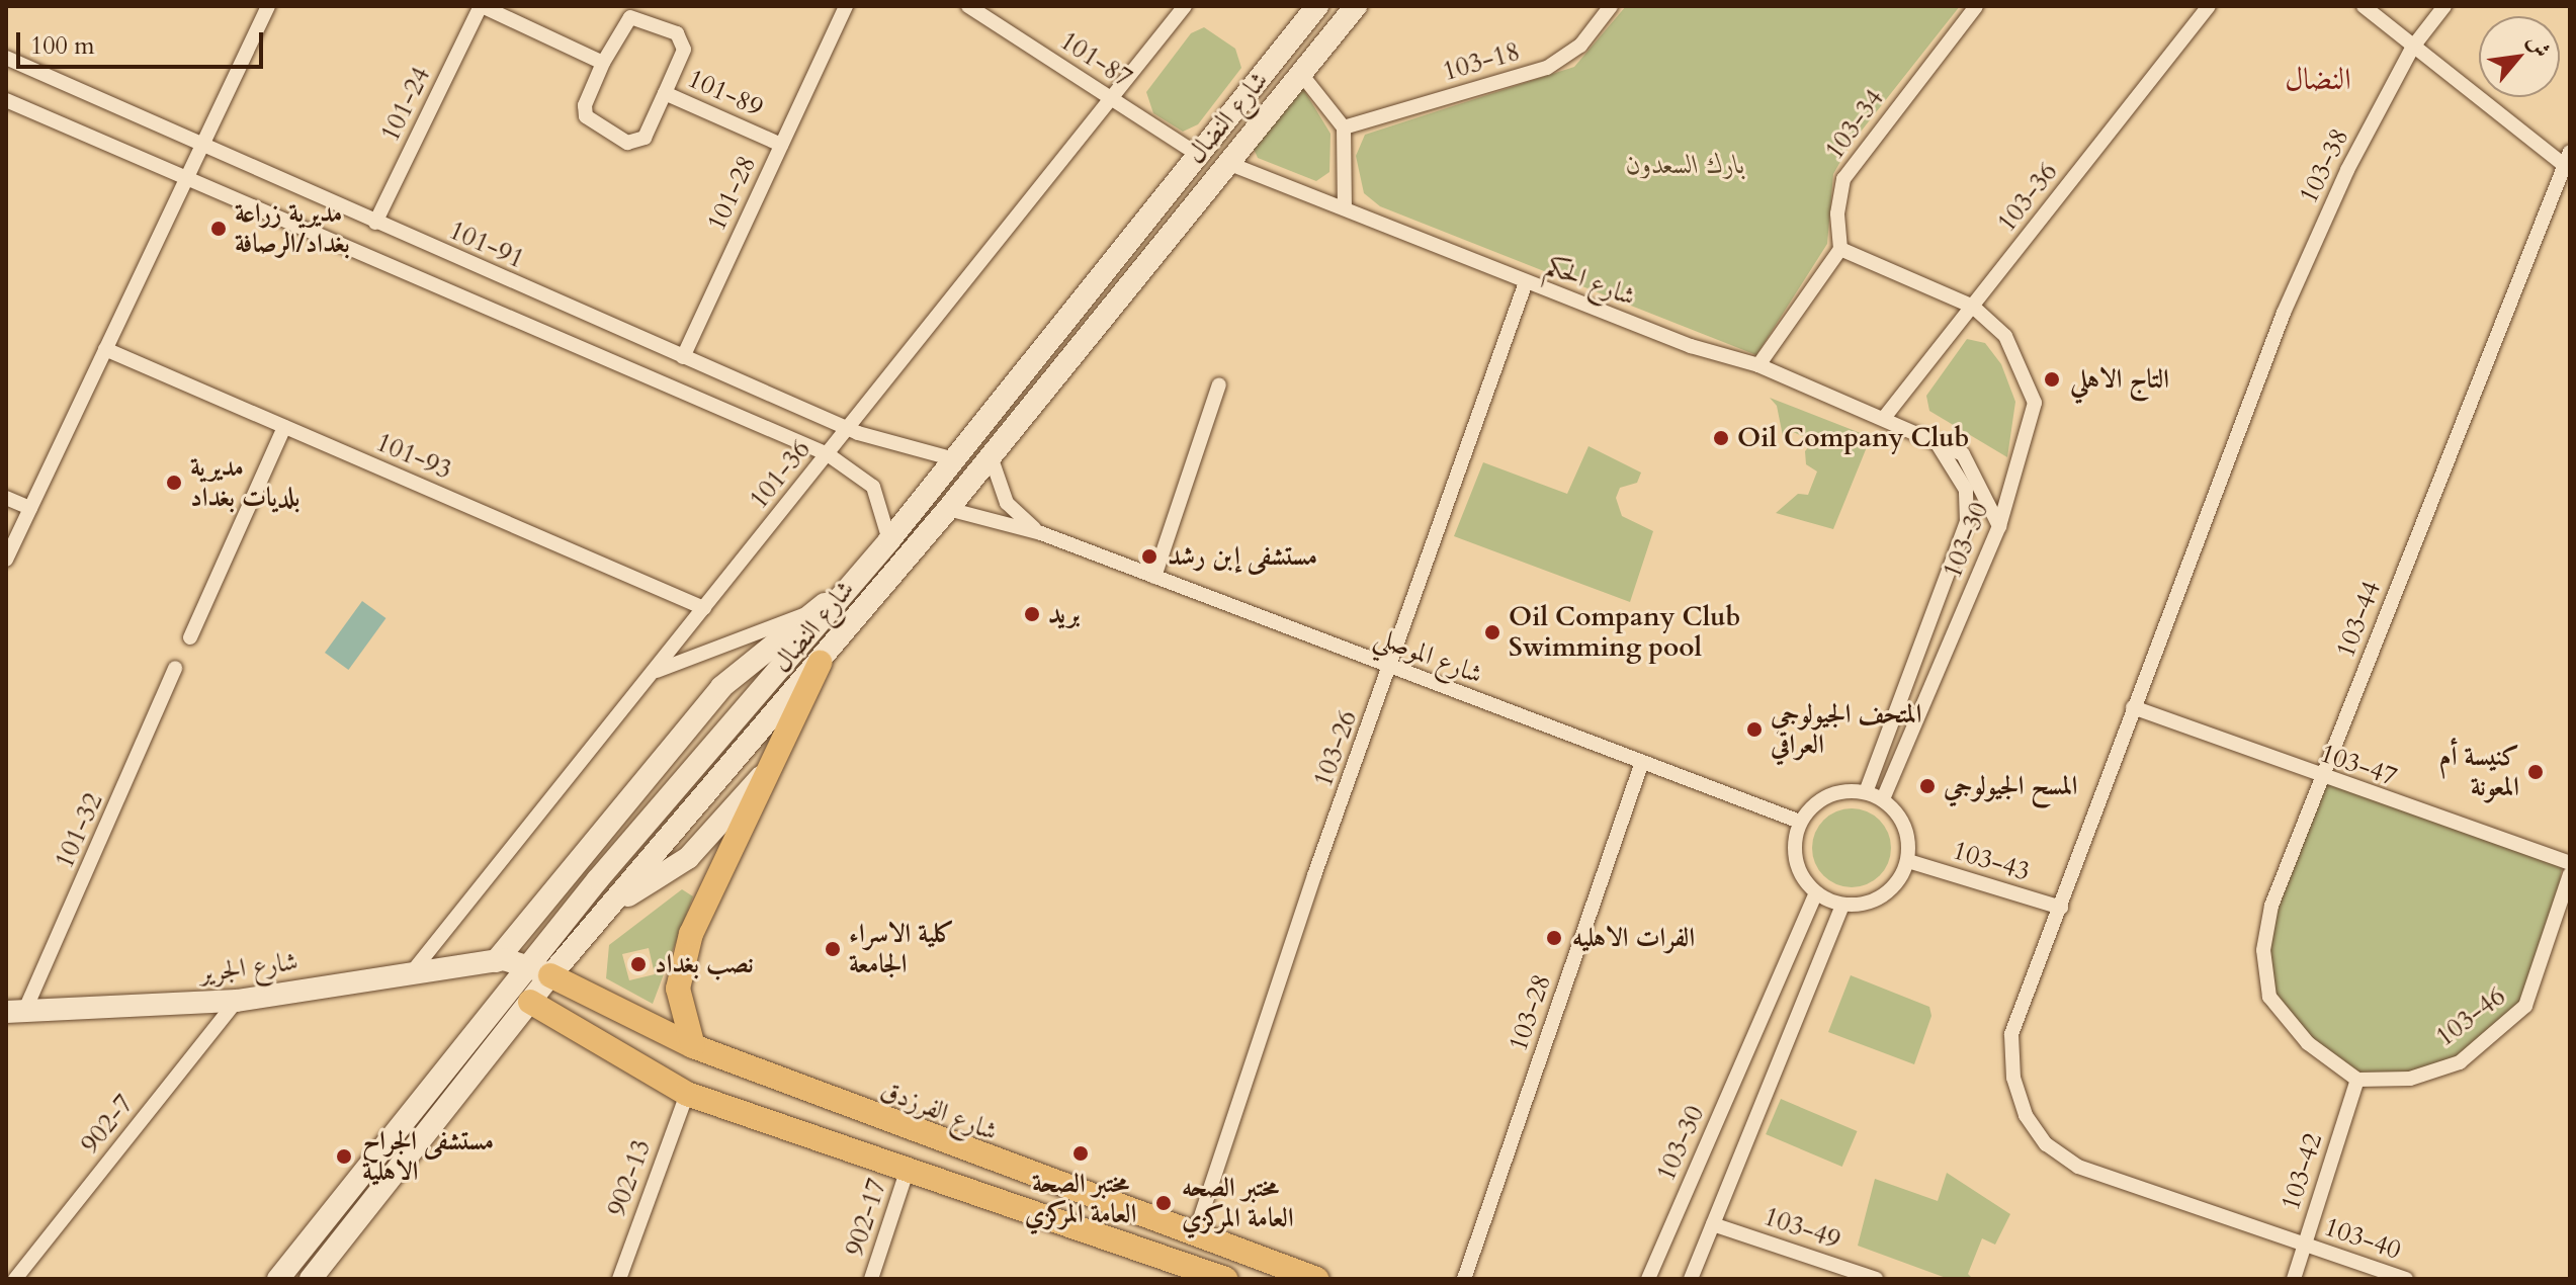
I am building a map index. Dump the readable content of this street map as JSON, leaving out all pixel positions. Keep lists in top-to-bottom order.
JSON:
{
  "streets": {
    "main road": ["شارع النضال", "شارع الجرير", "شارع الفرزدق"],
    "street": [
      "101-87",
      "103-18",
      "101-89",
      "101-24",
      "103-34",
      "103-38",
      "101-28",
      "103-36",
      "101-91",
      "شارع الحكم",
      "101-93",
      "101-36",
      "103-30",
      "103-44",
      "شارع الموصلي",
      "103-26",
      "103-47",
      "101-32",
      "103-43",
      "103-28",
      "103-46",
      "902-7",
      "103-42",
      "902-13",
      "902-17",
      "103-49",
      "103-40"
    ]
  },
  "crossings": [
    ["101-87", "شارع النضال"],
    ["101-87", "101-36"],
    ["101-89", "101-28"],
    ["101-24", "101-91"],
    ["شارع النضال", "101-91"],
    ["شارع النضال", "شارع الحكم"],
    ["شارع النضال", "شارع الموصلي"],
    ["شارع النضال", "شارع الجرير"],
    ["شارع النضال", "شارع الفرزدق"],
    ["103-34", "103-30"],
    ["103-38", "103-47"],
    ["103-38", "103-43"],
    ["103-38", "103-40"],
    ["101-28", "101-91"],
    ["103-36", "شارع الحكم"],
    ["103-36", "103-30"],
    ["101-91", "101-36"],
    ["شارع الحكم", "103-30"],
    ["شارع الحكم", "103-26"],
    ["101-93", "101-36"],
    ["101-36", "شارع الجرير"],
    ["103-30", "شارع الموصلي"],
    ["103-30", "103-43"],
    ["103-44", "103-47"],
    ["103-44", "103-46"],
    ["103-44", "103-42"],
    ["شارع الموصلي", "103-26"],
    ["شارع الموصلي", "103-43"],
    ["شارع الموصلي", "103-28"],
    ["103-26", "شارع الفرزدق"],
    ["101-32", "شارع الجرير"],
    ["103-43", "103-40"],
    ["شارع الجرير", "شارع الفرزدق"],
    ["شارع الجرير", "902-7"],
    ["103-46", "103-42"],
    ["103-42", "103-40"]
  ],
  "districts": ["النضال"],
  "parks": ["بارك السعدون"],
  "places": [
    "مديرية زراعة بغداد/الرصافة",
    "التاج الاهلي",
    "Oil Company Club",
    "مديرية بلديات بغداد",
    "مستشفى إبن رشد",
    "بريد",
    "Oil Company Club Swimming pool",
    "المتحف الجيولوجي العراقي",
    "كنيسة أم المعونة",
    "المسح الجيولوجي",
    "الفرات الاهليه",
    "كلية الاسراء الجامعة",
    "نصب بغداد",
    "مختبر الصحة العامة المركزي",
    "مستشفى الجراح الاهلية",
    "مختبر الصحه العامة المركزي"
  ],
  "scale_bar": "100 m",
  "north": "top right"
}
